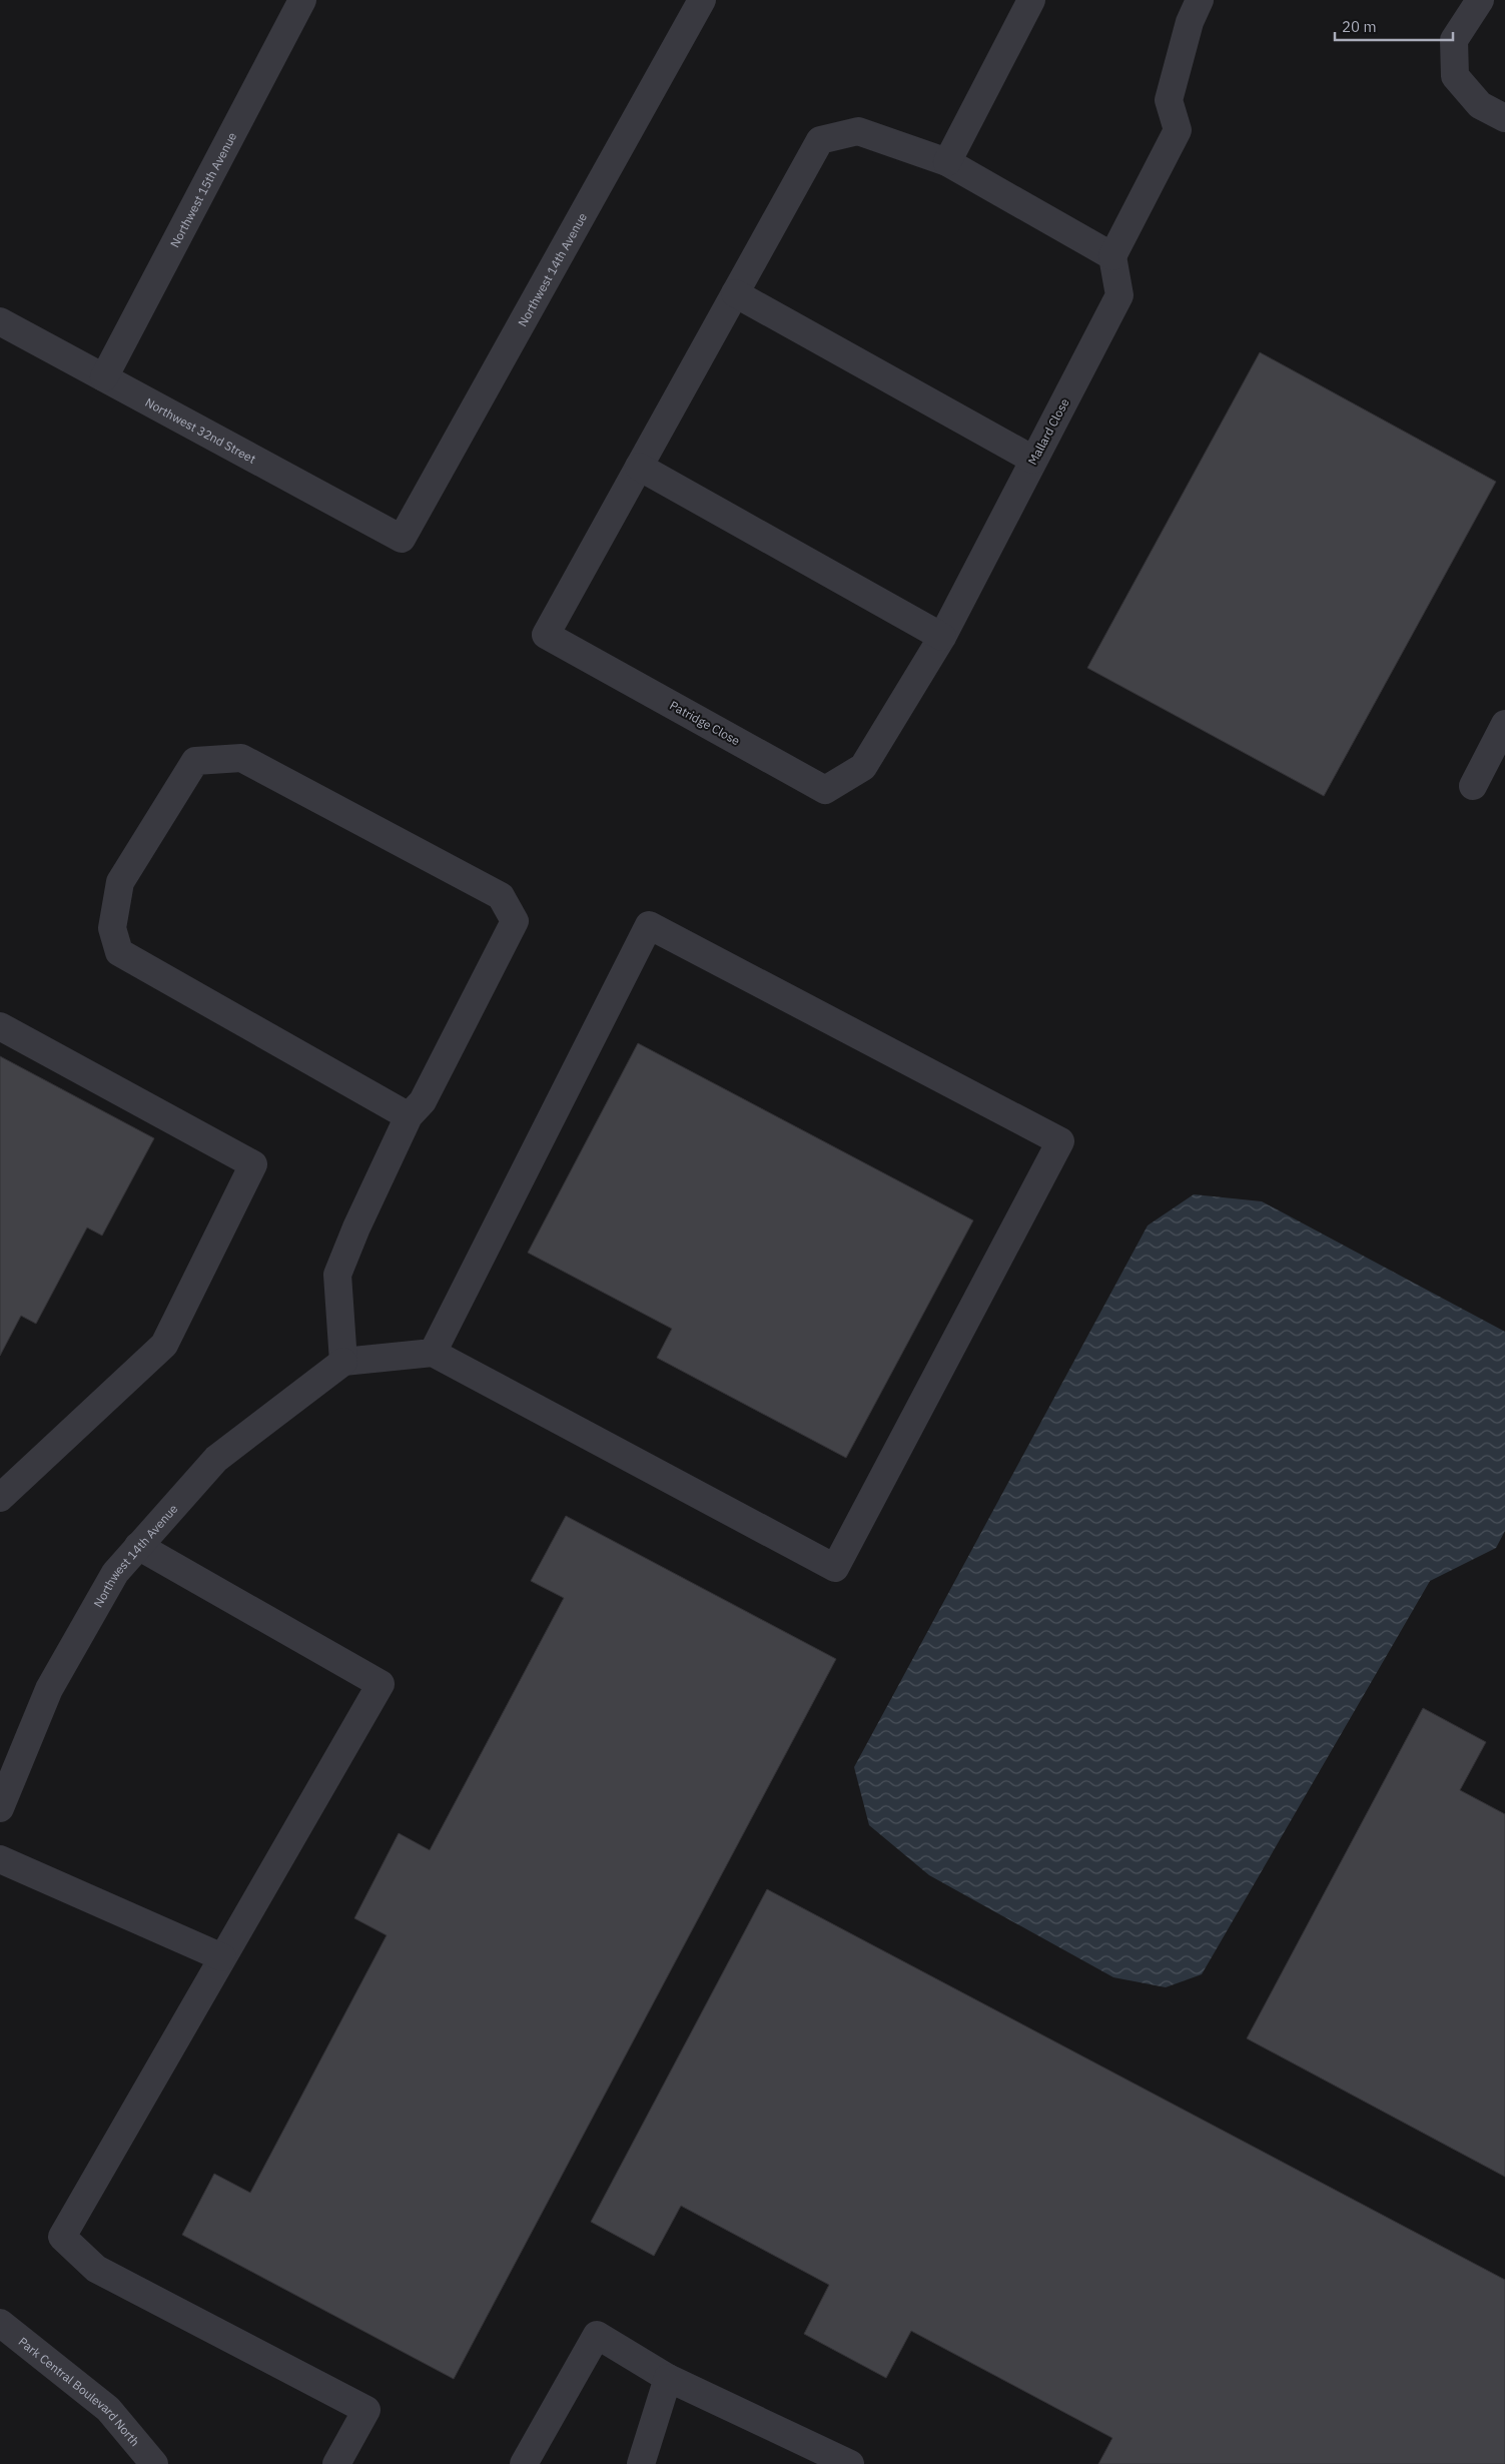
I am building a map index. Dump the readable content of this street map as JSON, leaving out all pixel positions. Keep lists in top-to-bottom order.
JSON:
{
  "streets": {
    "street": [
      "Northwest 15th Avenue",
      "Northwest 14th Avenue",
      "Northwest 32nd Street",
      "Mallard Close",
      "Patridge Close",
      "Park Central Boulevard North"
    ]
  },
  "crossings": [
    ["Northwest 15th Avenue", "Northwest 32nd Street"],
    ["Northwest 14th Avenue", "Northwest 32nd Street"],
    ["Mallard Close", "Patridge Close"]
  ],
  "scale_bar": "20 m"
}
